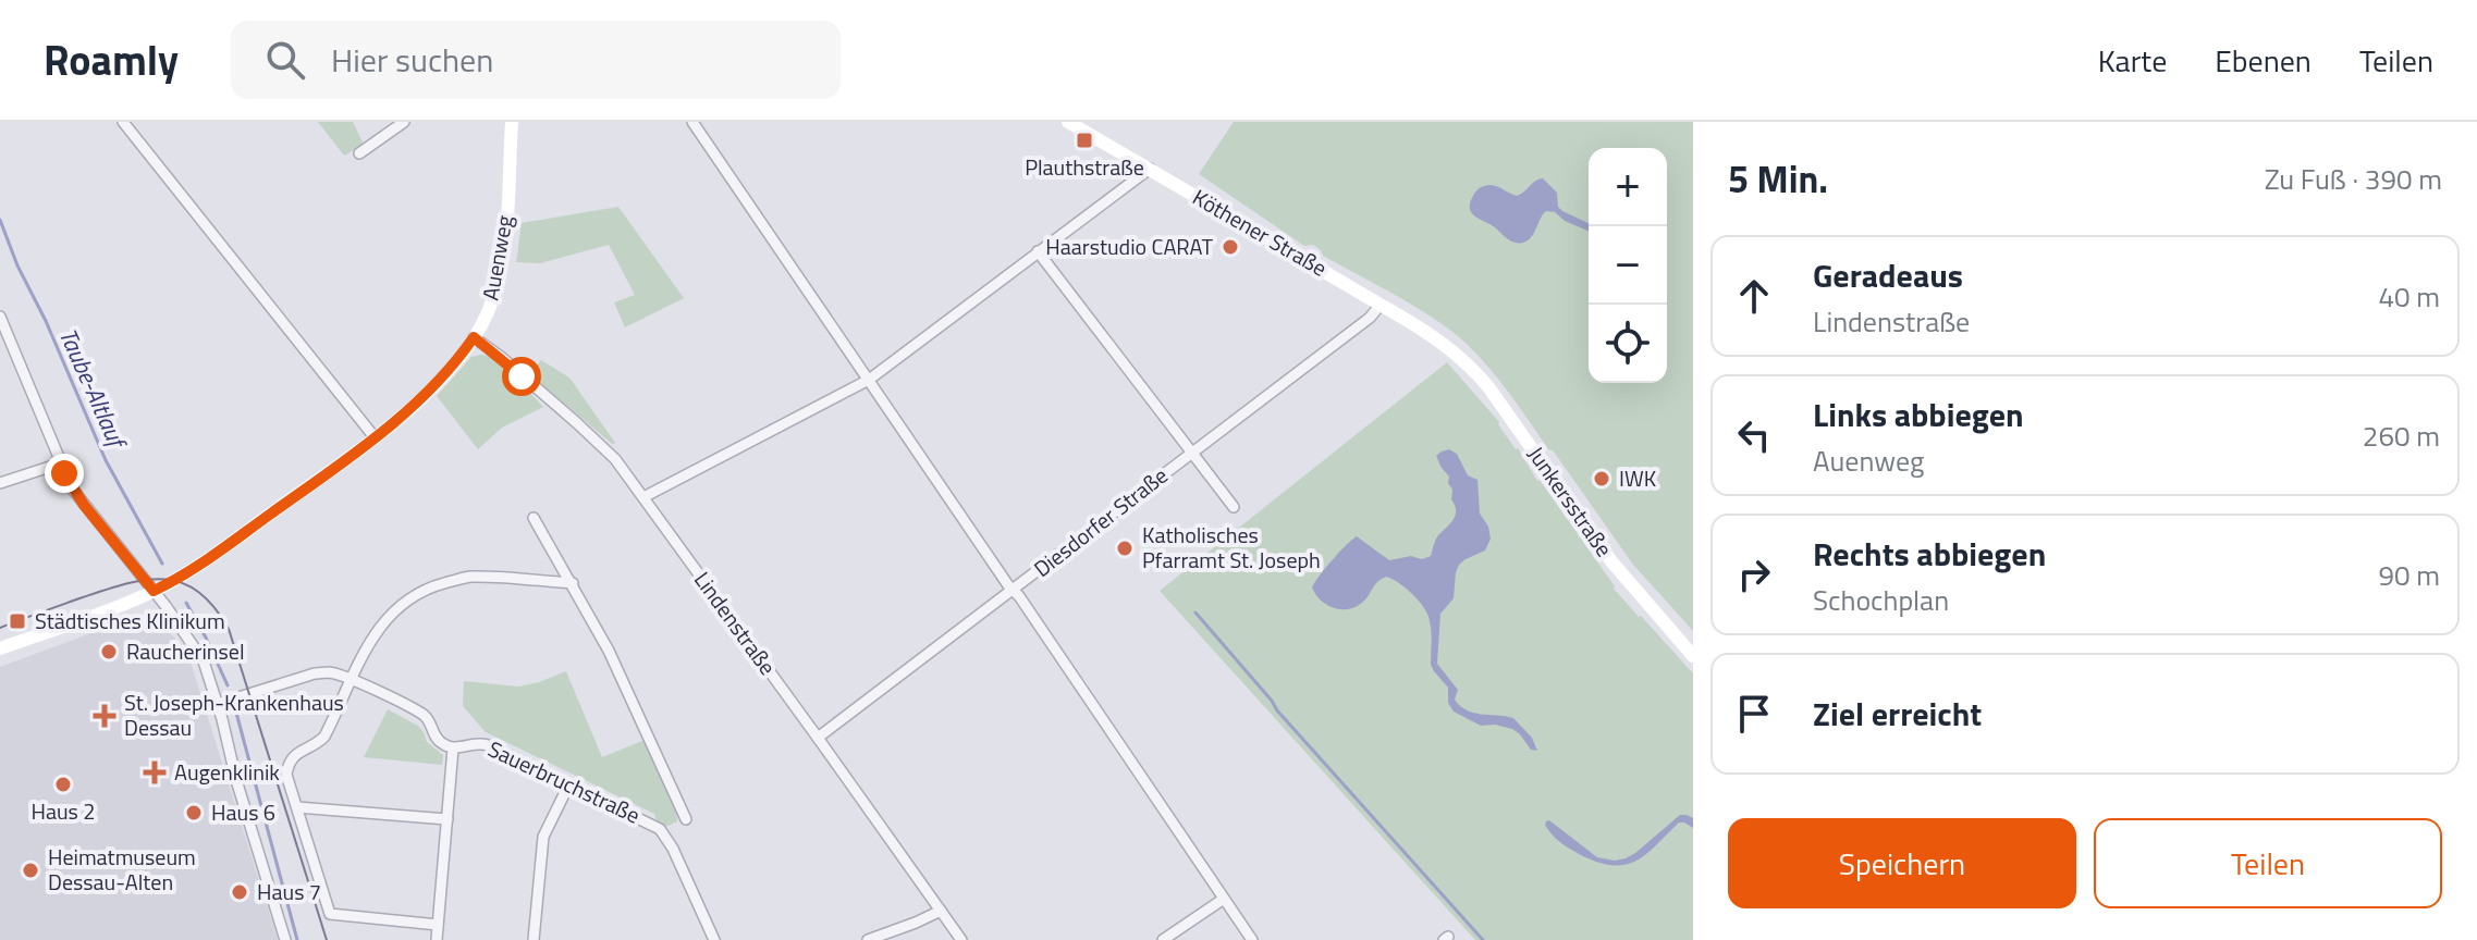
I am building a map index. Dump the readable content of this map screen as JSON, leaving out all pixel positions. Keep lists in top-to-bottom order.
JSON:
{
  "streets": {
    "main road": ["Köthener Straße", "Auenweg", "Junkersstraße"],
    "street": ["Diesdorfer Straße", "Lindenstraße", "Sauerbruchstraße"]
  },
  "crossings": [
    ["Köthener Straße", "Junkersstraße"],
    ["Köthener Straße", "Diesdorfer Straße"],
    ["Auenweg", "Lindenstraße"],
    ["Diesdorfer Straße", "Lindenstraße"]
  ],
  "water": ["Taube-Altlauf"],
  "places": {
    "transit": ["Plauthstraße", "Städtisches Klinikum"],
    "other": [
      "Haarstudio CARAT",
      "IWK",
      "Katholisches Pfarramt St. Joseph",
      "Raucherinsel",
      "Haus 2",
      "Haus 6",
      "Heimatmuseum Dessau-Alten",
      "Haus 7"
    ],
    "health": ["St. Joseph-Krankenhaus Dessau", "Augenklinik"]
  },
  "page": {
    "header": "Roamly",
    "search": "Hier suchen",
    "nav": ["Karte", "Ebenen", "Teilen"],
    "heading": ["5 Min.", "Zu Fuß · 390 m"],
    "map_buttons": ["+", "−"],
    "list": [
      ["Geradeaus", "Lindenstraße", "40 m"],
      ["Links abbiegen", "Auenweg", "260 m"],
      ["Rechts abbiegen", "Schochplan", "90 m"],
      "Ziel erreicht"
    ],
    "buttons": ["Speichern", "Teilen"]
  }
}
